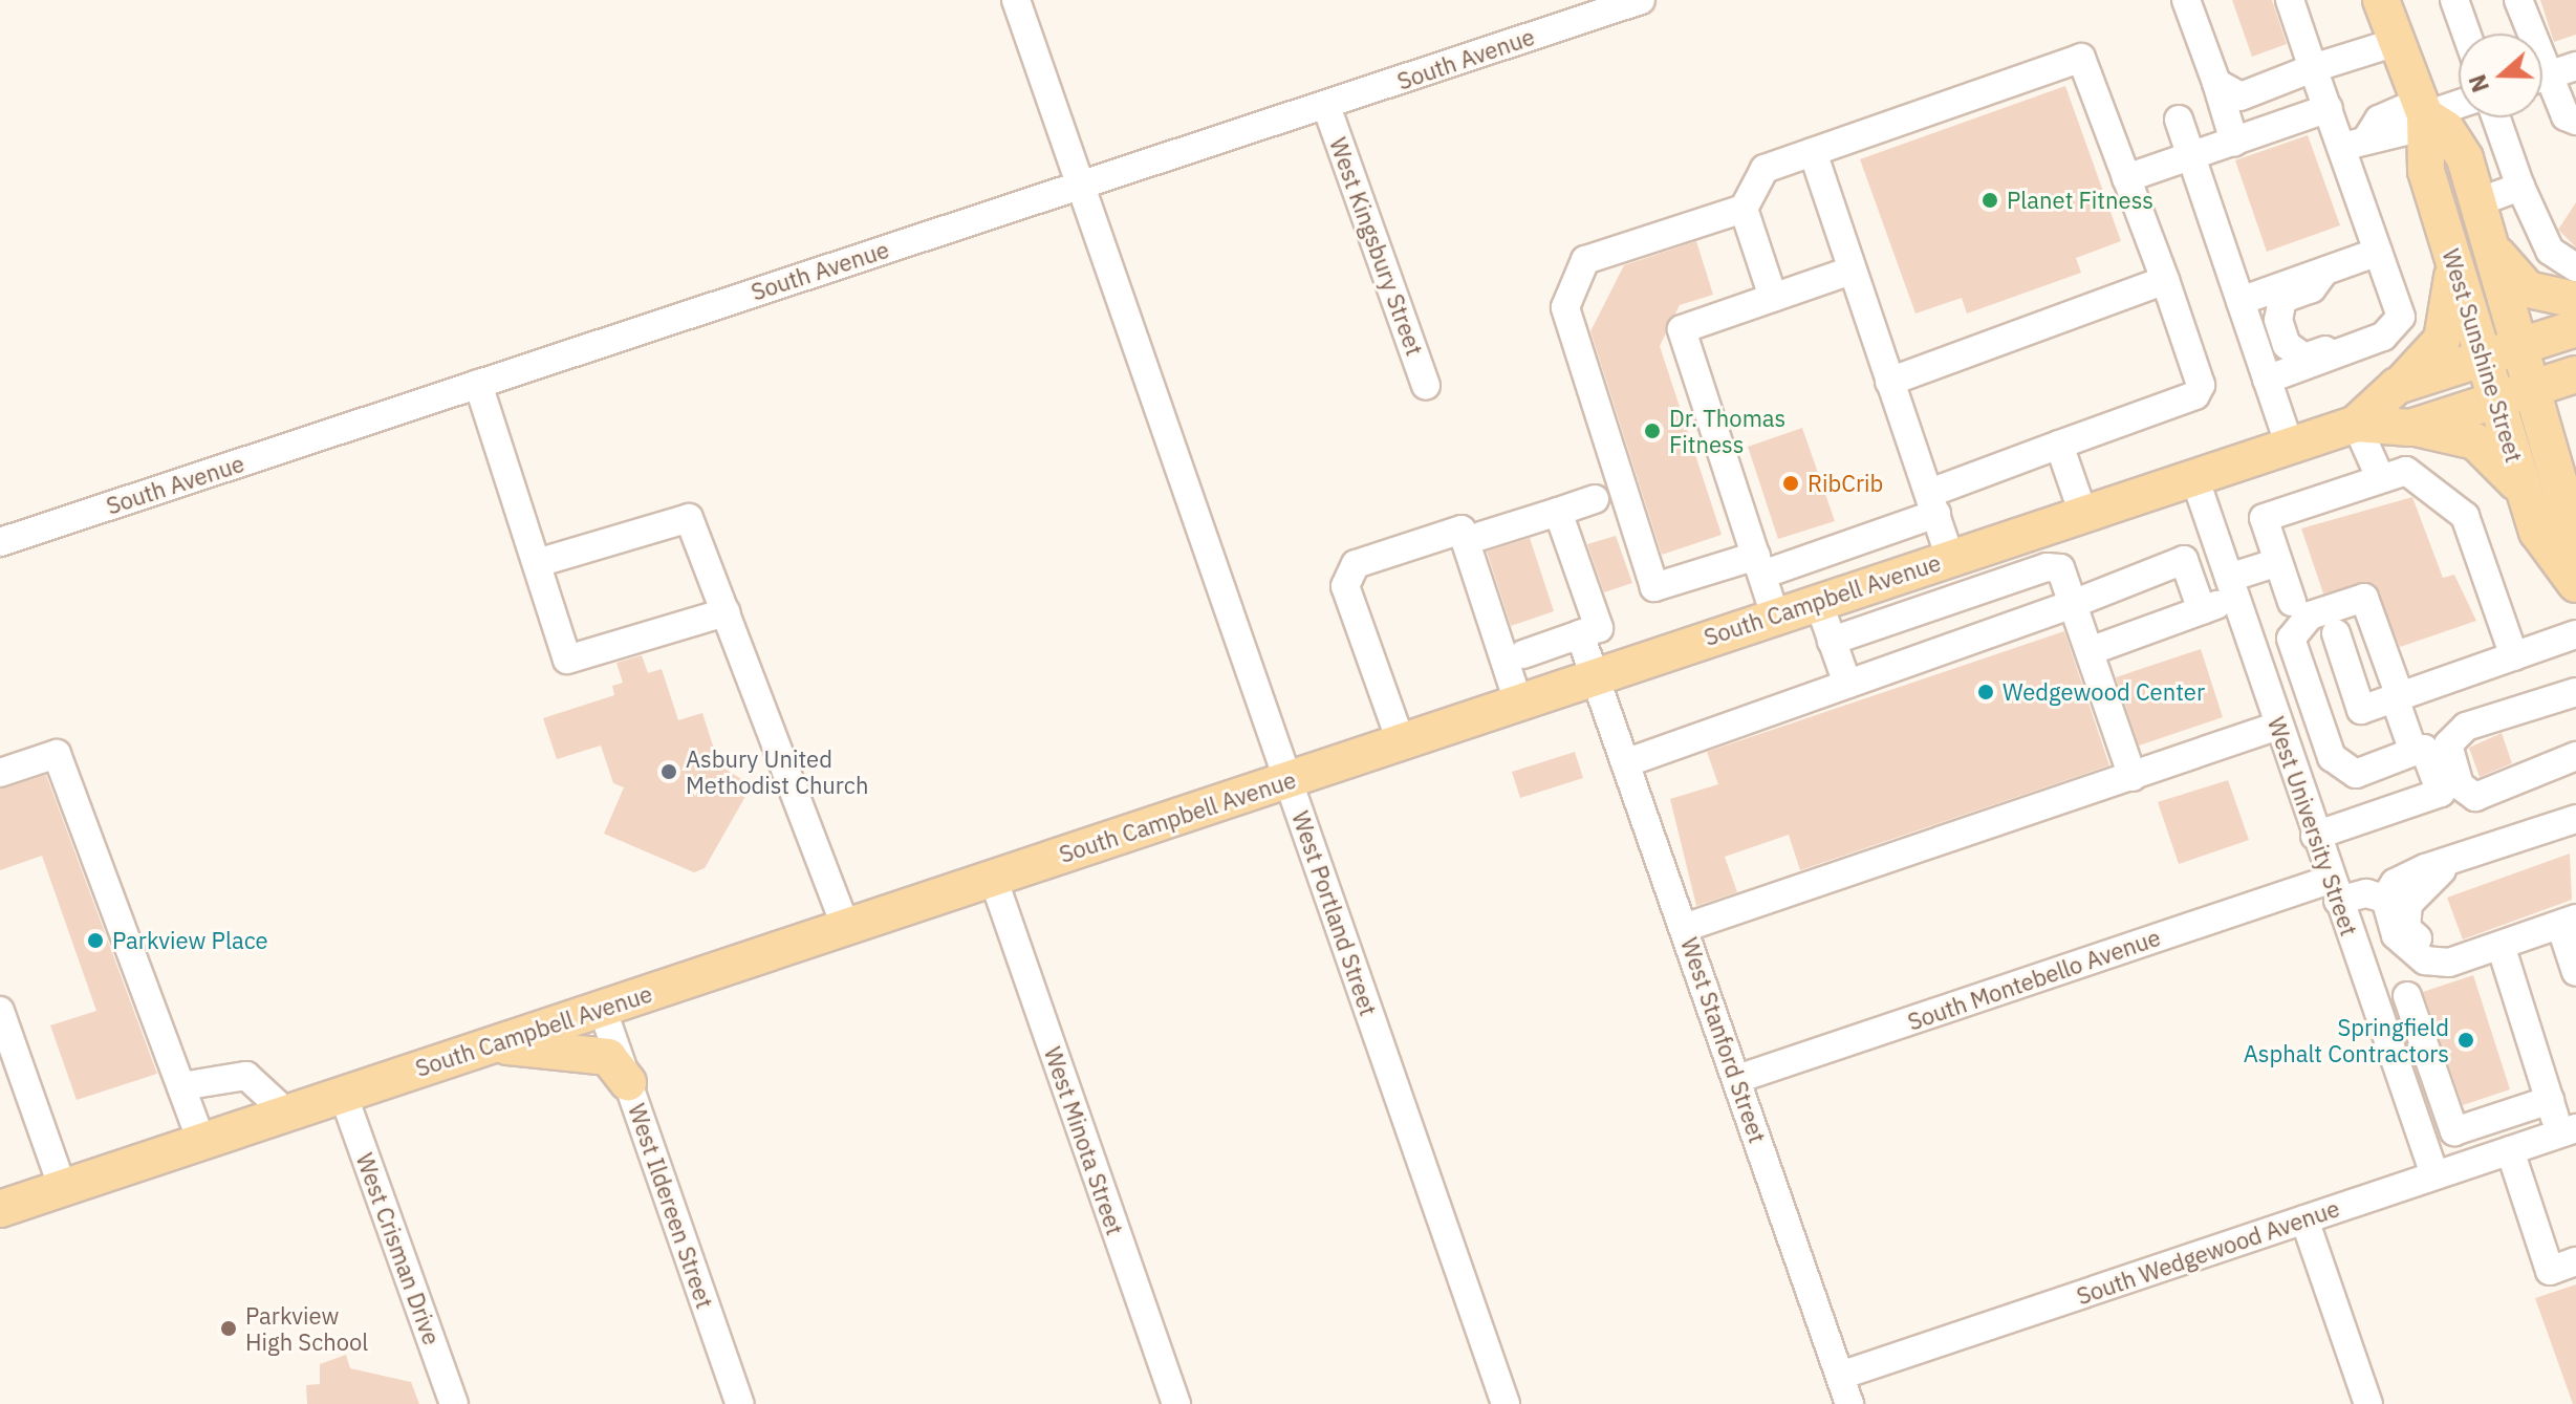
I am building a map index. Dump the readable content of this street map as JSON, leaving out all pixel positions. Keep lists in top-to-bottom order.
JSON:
{
  "streets": {
    "main road": ["West Sunshine Street", "South Campbell Avenue"],
    "street": [
      "South Avenue",
      "West Kingsbury Street",
      "West University Street",
      "West Portland Street",
      "South Montebello Avenue",
      "West Stanford Street",
      "West Minota Street",
      "West Ildereen Street",
      "West Crisman Drive",
      "South Wedgewood Avenue"
    ]
  },
  "crossings": [
    ["South Avenue", "West Kingsbury Street"],
    ["South Avenue", "West Portland Street"],
    ["West Sunshine Street", "South Campbell Avenue"],
    ["South Campbell Avenue", "West University Street"],
    ["South Campbell Avenue", "West Portland Street"],
    ["South Campbell Avenue", "West Stanford Street"],
    ["South Campbell Avenue", "West Minota Street"],
    ["South Campbell Avenue", "West Ildereen Street"],
    ["South Campbell Avenue", "West Crisman Drive"],
    ["West University Street", "South Montebello Avenue"],
    ["West University Street", "South Wedgewood Avenue"],
    ["South Montebello Avenue", "West Stanford Street"],
    ["West Stanford Street", "South Wedgewood Avenue"]
  ],
  "places": [
    "Planet Fitness",
    "Dr. Thomas Fitness",
    "RibCrib",
    "Wedgewood Center",
    "Asbury United Methodist Church",
    "Parkview Place",
    "Springfield Asphalt Contractors",
    "Parkview High School"
  ],
  "north": "left"
}
